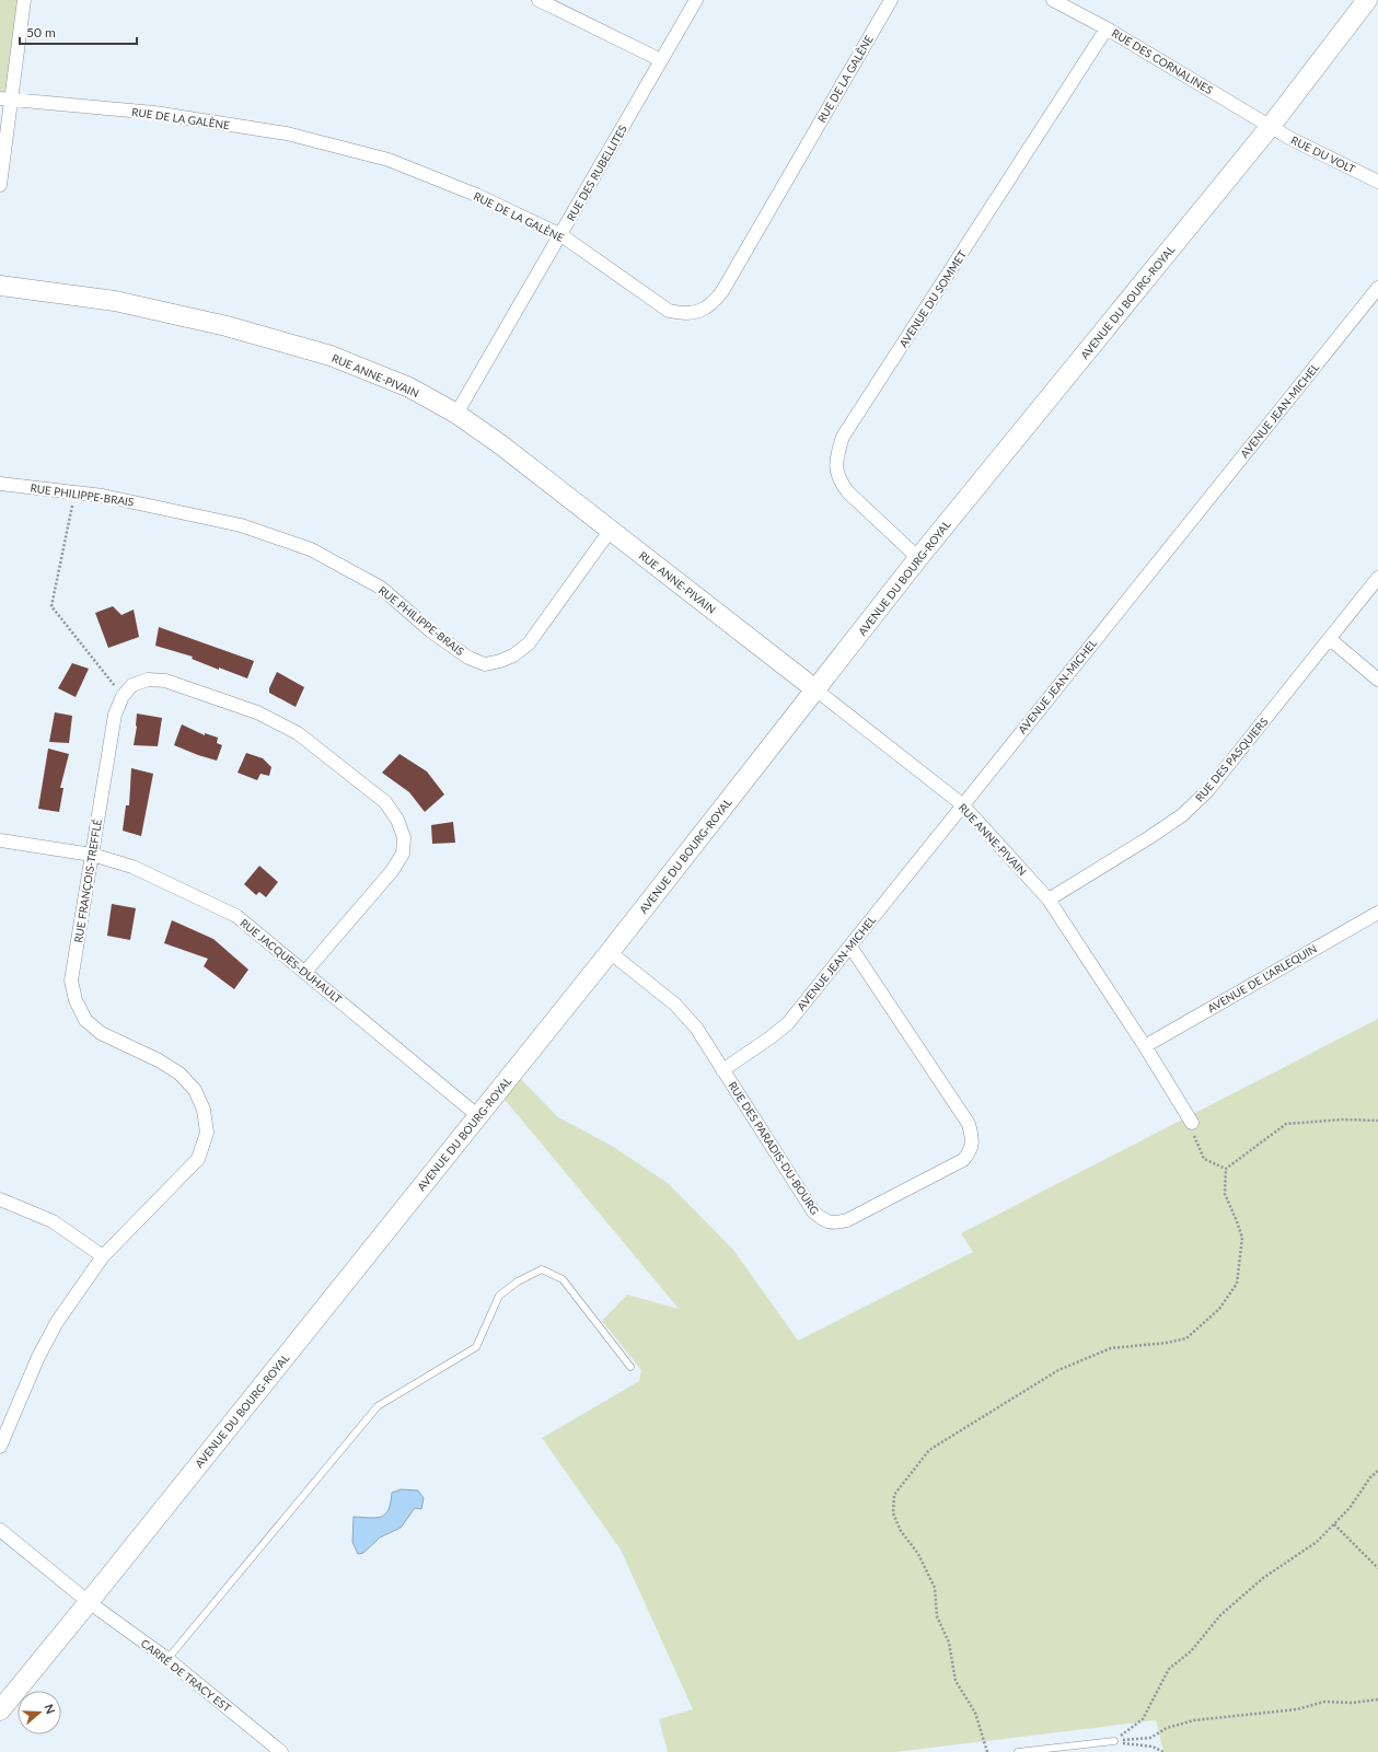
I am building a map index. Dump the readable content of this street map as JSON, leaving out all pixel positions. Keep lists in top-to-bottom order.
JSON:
{
  "streets": {
    "street": [
      "RUE DES CORNALINES",
      "RUE DE LA GALÈNE",
      "RUE DU VOLT",
      "RUE DES RUBELLITES",
      "AVENUE DU SOMMET",
      "AVENUE DU BOURG-ROYAL",
      "RUE ANNE-PIVAIN",
      "AVENUE JEAN-MICHEL",
      "RUE PHILIPPE-BRAIS",
      "RUE DES PASQUIERS",
      "RUE FRANÇOIS-TREFFLÉ",
      "RUE JACQUES-DUHAULT",
      "AVENUE DE L'ARLEQUIN",
      "RUE DES PARADIS-DU-BOURG",
      "CARRÉ DE TRACY EST"
    ]
  },
  "crossings": [
    ["RUE DES CORNALINES", "RUE DU VOLT"],
    ["RUE DES CORNALINES", "AVENUE DU SOMMET"],
    ["RUE DES CORNALINES", "AVENUE DU BOURG-ROYAL"],
    ["RUE DE LA GALÈNE", "RUE DES RUBELLITES"],
    ["RUE DU VOLT", "AVENUE DU BOURG-ROYAL"],
    ["RUE DES RUBELLITES", "RUE ANNE-PIVAIN"],
    ["AVENUE DU SOMMET", "AVENUE DU BOURG-ROYAL"],
    ["AVENUE DU BOURG-ROYAL", "RUE ANNE-PIVAIN"],
    ["AVENUE DU BOURG-ROYAL", "RUE JACQUES-DUHAULT"],
    ["AVENUE DU BOURG-ROYAL", "RUE DES PARADIS-DU-BOURG"],
    ["AVENUE DU BOURG-ROYAL", "CARRÉ DE TRACY EST"],
    ["RUE ANNE-PIVAIN", "AVENUE JEAN-MICHEL"],
    ["RUE ANNE-PIVAIN", "RUE PHILIPPE-BRAIS"],
    ["RUE ANNE-PIVAIN", "RUE DES PASQUIERS"],
    ["RUE ANNE-PIVAIN", "AVENUE DE L'ARLEQUIN"],
    ["AVENUE JEAN-MICHEL", "RUE DES PARADIS-DU-BOURG"],
    ["RUE FRANÇOIS-TREFFLÉ", "RUE JACQUES-DUHAULT"]
  ],
  "scale_bar": "50 m",
  "north": "right"
}
